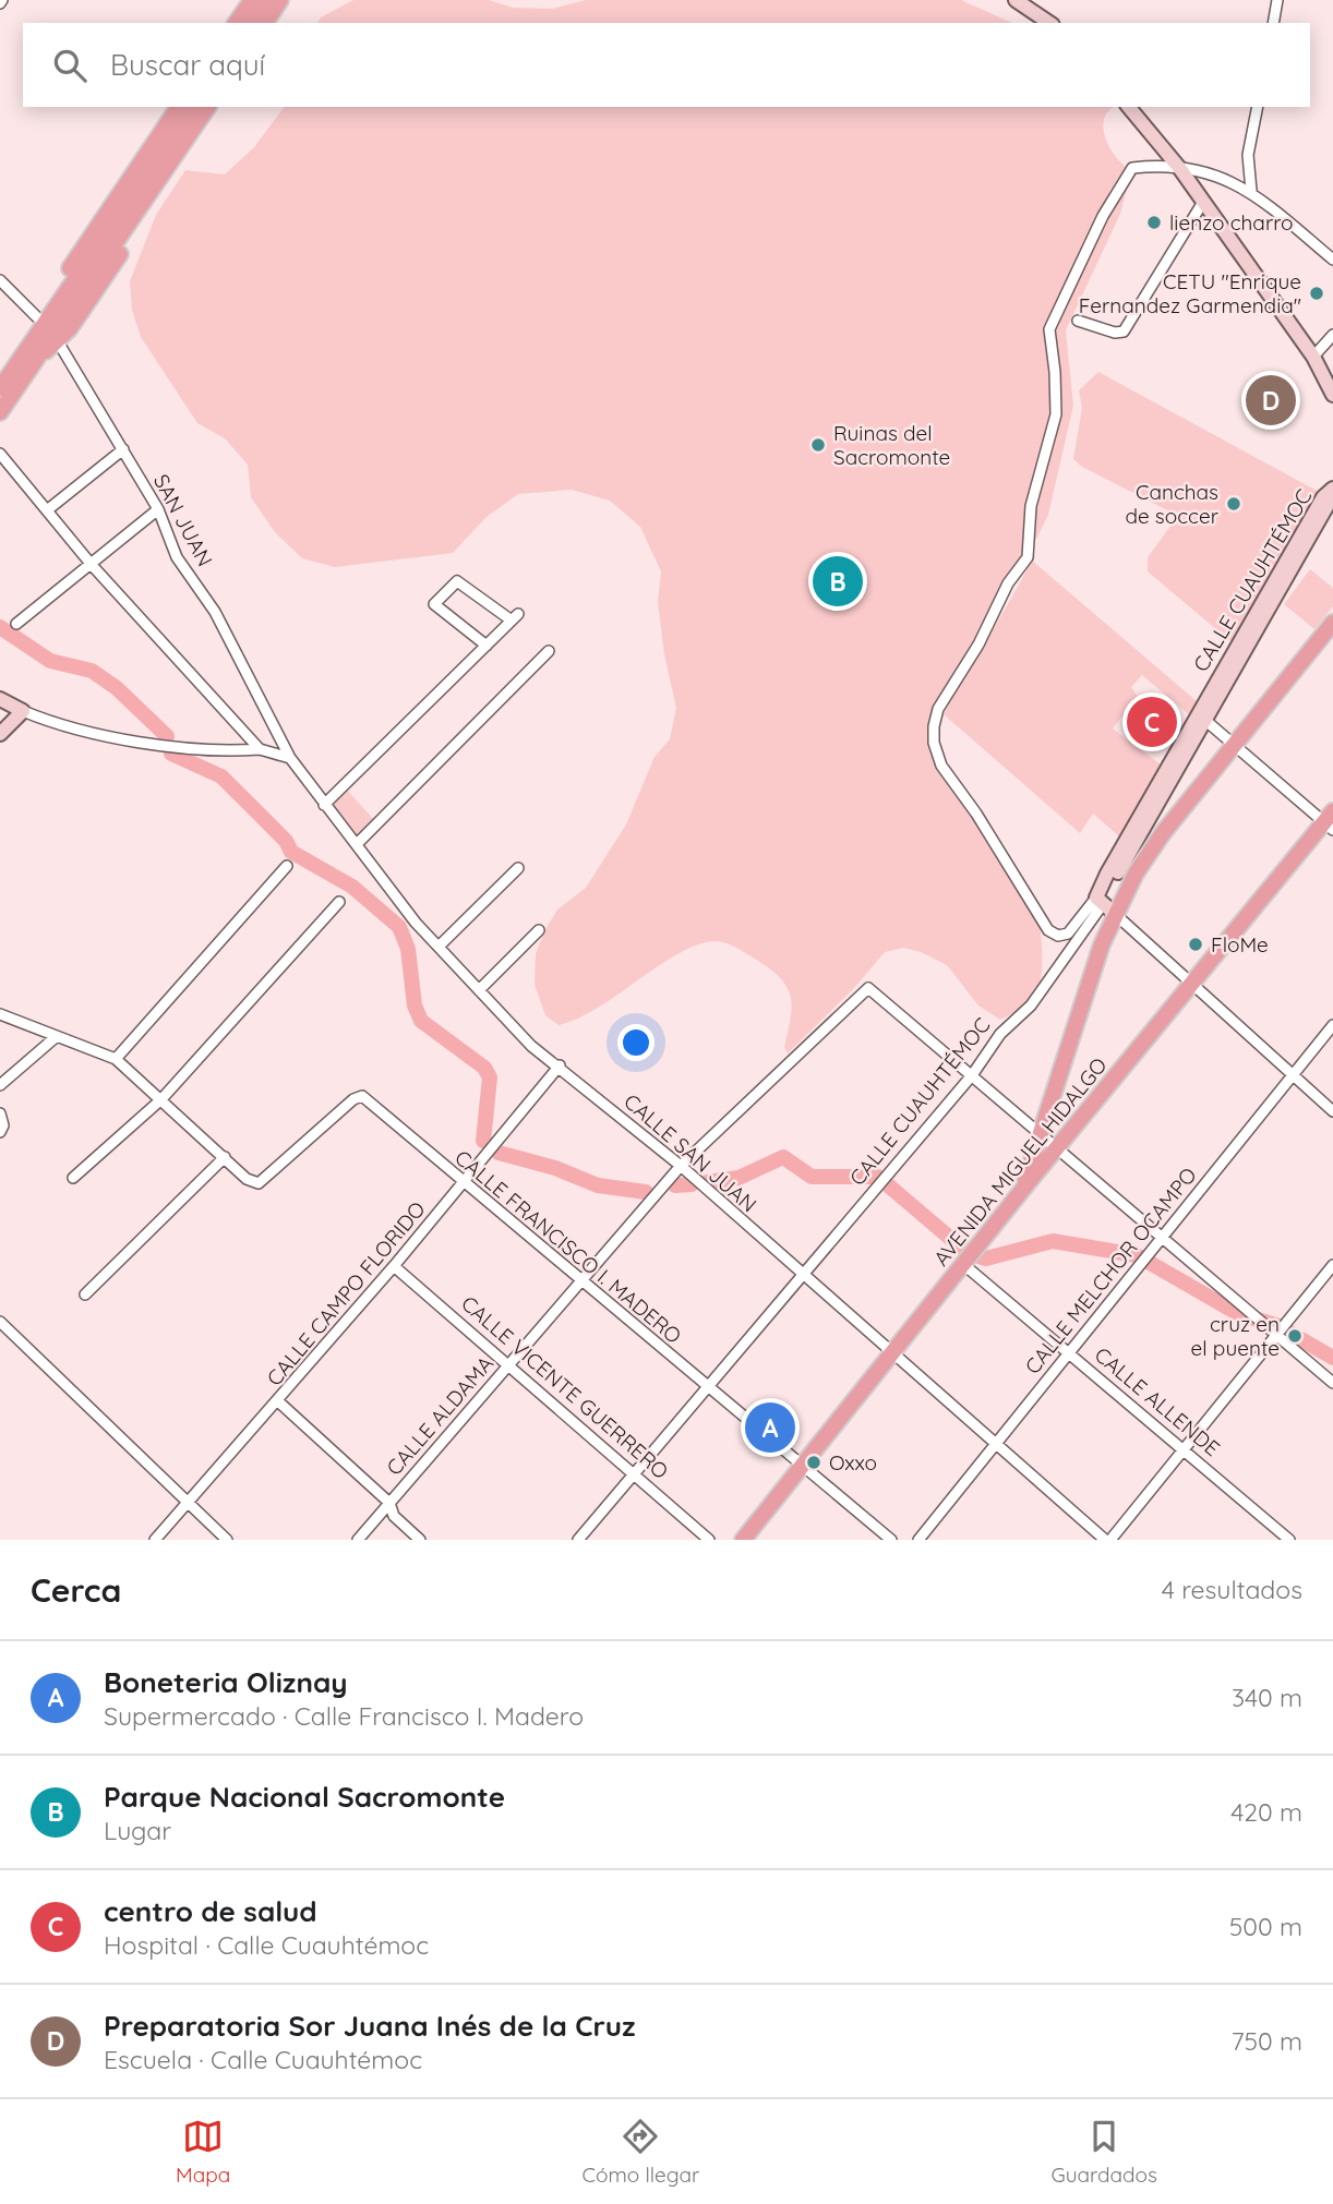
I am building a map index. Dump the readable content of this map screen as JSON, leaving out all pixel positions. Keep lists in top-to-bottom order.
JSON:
{
  "streets": {
    "main road": ["CALLE CUAUHTÉMOC", "AVENIDA MIGUEL HIDALGO"],
    "street": [
      "SAN JUAN",
      "CALLE SAN JUAN",
      "CALLE FRANCISCO I. MADERO",
      "CALLE MELCHOR OCAMPO",
      "CALLE CAMPO FLORIDO",
      "CALLE VICENTE GUERRERO",
      "CALLE ALLENDE",
      "CALLE ALDAMA"
    ]
  },
  "crossings": [
    ["SAN JUAN", "CALLE SAN JUAN"],
    ["CALLE CUAUHTÉMOC", "CALLE SAN JUAN"],
    ["CALLE CUAUHTÉMOC", "CALLE FRANCISCO I. MADERO"],
    ["CALLE CUAUHTÉMOC", "CALLE VICENTE GUERRERO"],
    ["CALLE CUAUHTÉMOC", "CALLE ALDAMA"],
    ["CALLE SAN JUAN", "AVENIDA MIGUEL HIDALGO"],
    ["CALLE SAN JUAN", "CALLE MELCHOR OCAMPO"],
    ["CALLE SAN JUAN", "CALLE CAMPO FLORIDO"],
    ["CALLE SAN JUAN", "CALLE ALDAMA"],
    ["AVENIDA MIGUEL HIDALGO", "CALLE FRANCISCO I. MADERO"],
    ["AVENIDA MIGUEL HIDALGO", "CALLE ALLENDE"],
    ["CALLE FRANCISCO I. MADERO", "CALLE CAMPO FLORIDO"],
    ["CALLE FRANCISCO I. MADERO", "CALLE ALDAMA"],
    ["CALLE MELCHOR OCAMPO", "CALLE ALLENDE"],
    ["CALLE CAMPO FLORIDO", "CALLE VICENTE GUERRERO"],
    ["CALLE VICENTE GUERRERO", "CALLE ALDAMA"]
  ],
  "places": [
    "lienzo charro",
    "CETU \"Enrique Fernandez Garmendia\"",
    "Ruinas del Sacromonte",
    "Canchas de soccer",
    "FloMe",
    "cruz en el puente",
    "Oxxo"
  ],
  "page": {
    "search": "Buscar aquí",
    "pins": [
      "D",
      "B",
      "C",
      "A"
    ],
    "heading": ["Cerca", "4 resultados"],
    "list": [
      {
        "mark": "A",
        "name": "Boneteria Oliznay",
        "note": "Supermercado · Calle Francisco I. Madero",
        "value": "340 m"
      },
      {
        "mark": "B",
        "name": "Parque Nacional Sacromonte",
        "note": "Lugar",
        "value": "420 m"
      },
      {
        "mark": "C",
        "name": "centro de salud",
        "note": "Hospital · Calle Cuauhtémoc",
        "value": "500 m"
      },
      {
        "mark": "D",
        "name": "Preparatoria Sor Juana Inés de la Cruz",
        "note": "Escuela · Calle Cuauhtémoc",
        "value": "750 m"
      }
    ],
    "nav": ["Mapa", "Cómo llegar", "Guardados"]
  }
}
